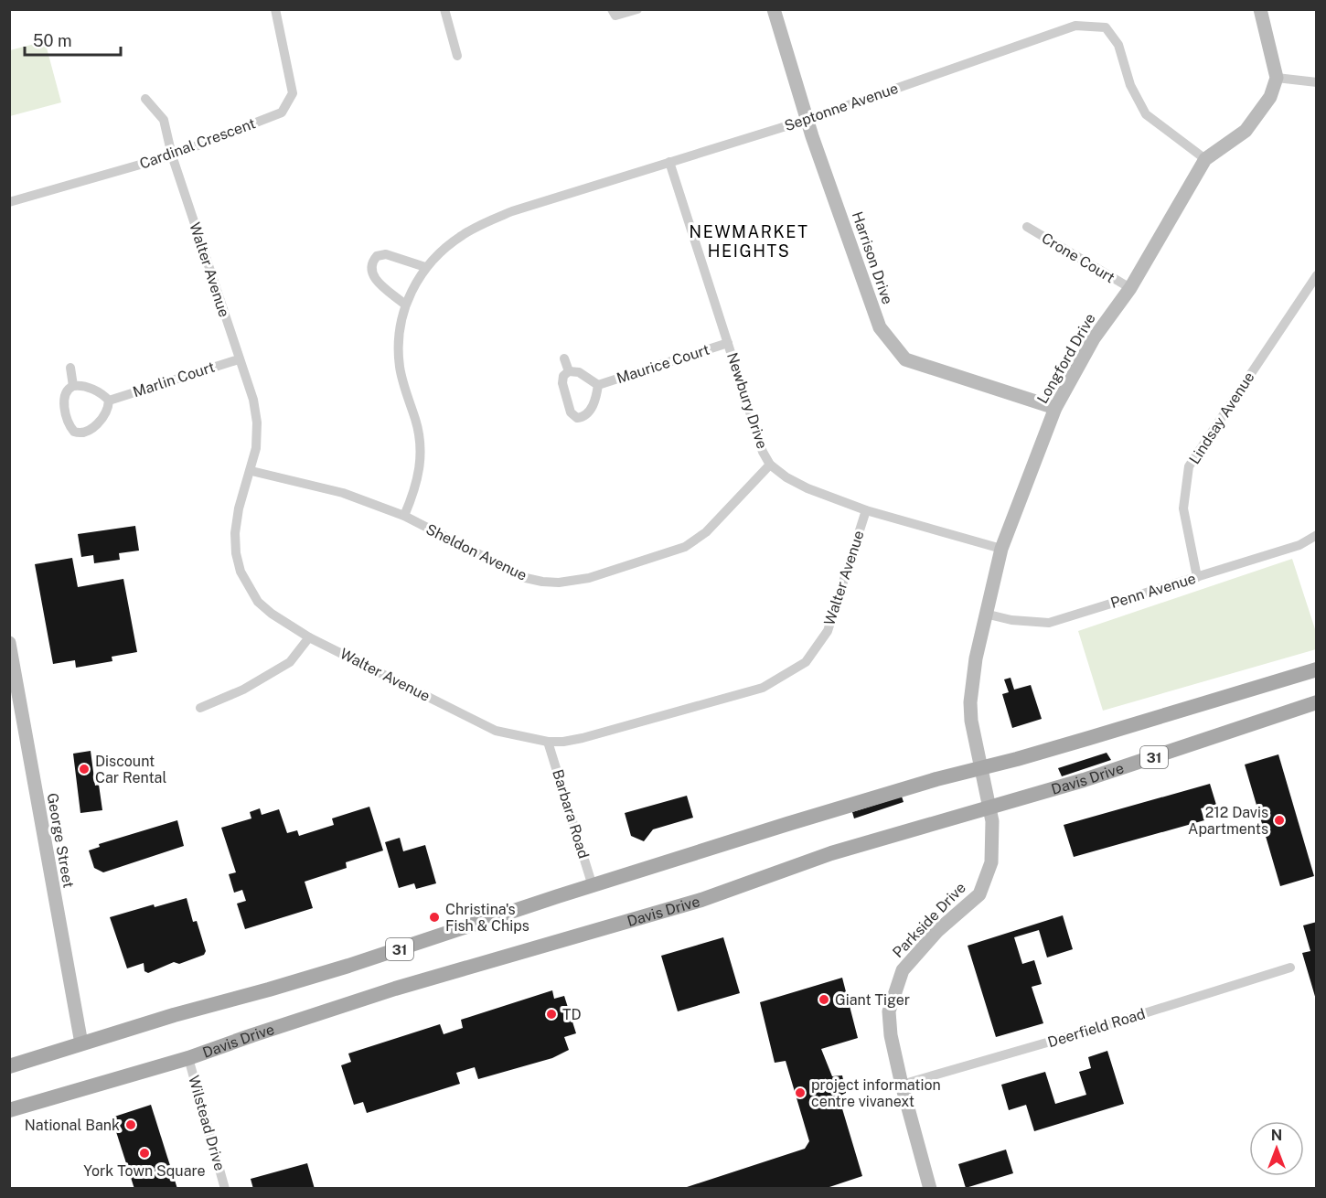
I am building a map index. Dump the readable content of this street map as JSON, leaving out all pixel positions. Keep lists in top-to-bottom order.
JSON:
{
  "streets": {
    "main road": ["31", "Davis Drive"],
    "street": [
      "Septonne Avenue",
      "Cardinal Crescent",
      "Harrison Drive",
      "Crone Court",
      "Walter Avenue",
      "Longford Drive",
      "Maurice Court",
      "Marlin Court",
      "Newbury Drive",
      "Lindsay Avenue",
      "Sheldon Avenue",
      "Penn Avenue",
      "Barbara Road",
      "George Street",
      "Parkside Drive",
      "Deerfield Road",
      "Wilstead Drive"
    ]
  },
  "crossings": [
    ["Septonne Avenue", "Harrison Drive"],
    ["Septonne Avenue", "Longford Drive"],
    ["Septonne Avenue", "Newbury Drive"],
    ["Septonne Avenue", "Sheldon Avenue"],
    ["Cardinal Crescent", "Walter Avenue"],
    ["Harrison Drive", "Longford Drive"],
    ["Crone Court", "Longford Drive"],
    ["Walter Avenue", "Marlin Court"],
    ["Walter Avenue", "Newbury Drive"],
    ["Walter Avenue", "Sheldon Avenue"],
    ["Walter Avenue", "Barbara Road"],
    ["Longford Drive", "Newbury Drive"],
    ["Longford Drive", "Penn Avenue"],
    ["Longford Drive", "31"],
    ["Longford Drive", "Parkside Drive"],
    ["Maurice Court", "Newbury Drive"],
    ["Newbury Drive", "Sheldon Avenue"],
    ["Lindsay Avenue", "Penn Avenue"],
    ["31", "Barbara Road"],
    ["31", "George Street"],
    ["31", "Parkside Drive"],
    ["Davis Drive", "Parkside Drive"],
    ["Davis Drive", "Wilstead Drive"],
    ["Parkside Drive", "Deerfield Road"]
  ],
  "districts": ["NEWMARKET HEIGHTS"],
  "places": [
    "Discount Car Rental",
    "212 Davis Apartments",
    "Christina's Fish & Chips",
    "Giant Tiger",
    "TD",
    "project information centre vivanext",
    "National Bank",
    "York Town Square"
  ],
  "scale_bar": "50 m",
  "north": "top"
}
